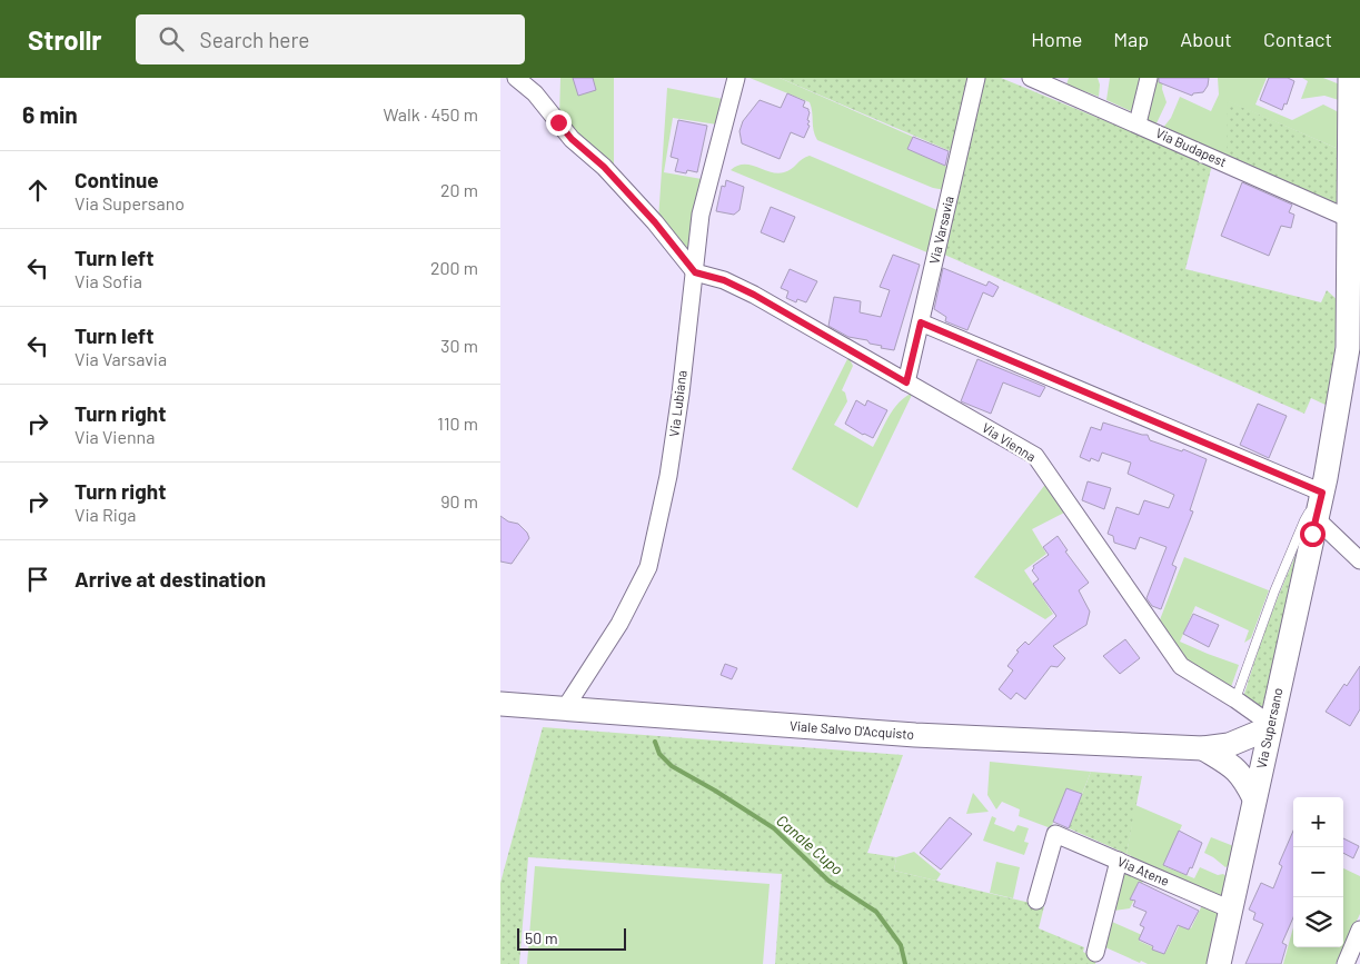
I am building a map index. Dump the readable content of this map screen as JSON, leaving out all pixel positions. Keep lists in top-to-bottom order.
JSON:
{
  "streets": {
    "street": [
      "Via Budapest",
      "Via Varsavia",
      "Via Lubiana",
      "Via Vienna",
      "Via Supersano",
      "Viale Salvo D'Acquisto",
      "Via Atene"
    ]
  },
  "crossings": [
    ["Via Budapest", "Via Supersano"],
    ["Via Varsavia", "Via Vienna"],
    ["Via Lubiana", "Via Vienna"],
    ["Via Lubiana", "Viale Salvo D'Acquisto"],
    ["Via Vienna", "Via Supersano"],
    ["Via Vienna", "Viale Salvo D'Acquisto"],
    ["Via Supersano", "Viale Salvo D'Acquisto"],
    ["Via Supersano", "Via Atene"]
  ],
  "water": ["Canale Cupo"],
  "scale_bar": "50 m",
  "page": {
    "header": "Strollr",
    "search": "Search here",
    "nav": [
      "Home",
      "Map",
      "About",
      "Contact"
    ],
    "heading": ["6 min", "Walk · 450 m"],
    "list": [
      ["Continue", "Via Supersano", "20 m"],
      ["Turn left", "Via Sofia", "200 m"],
      ["Turn left", "Via Varsavia", "30 m"],
      ["Turn right", "Via Vienna", "110 m"],
      ["Turn right", "Via Riga", "90 m"],
      "Arrive at destination"
    ],
    "map_buttons": ["+", "−"],
    "scale": "50 m"
  }
}
